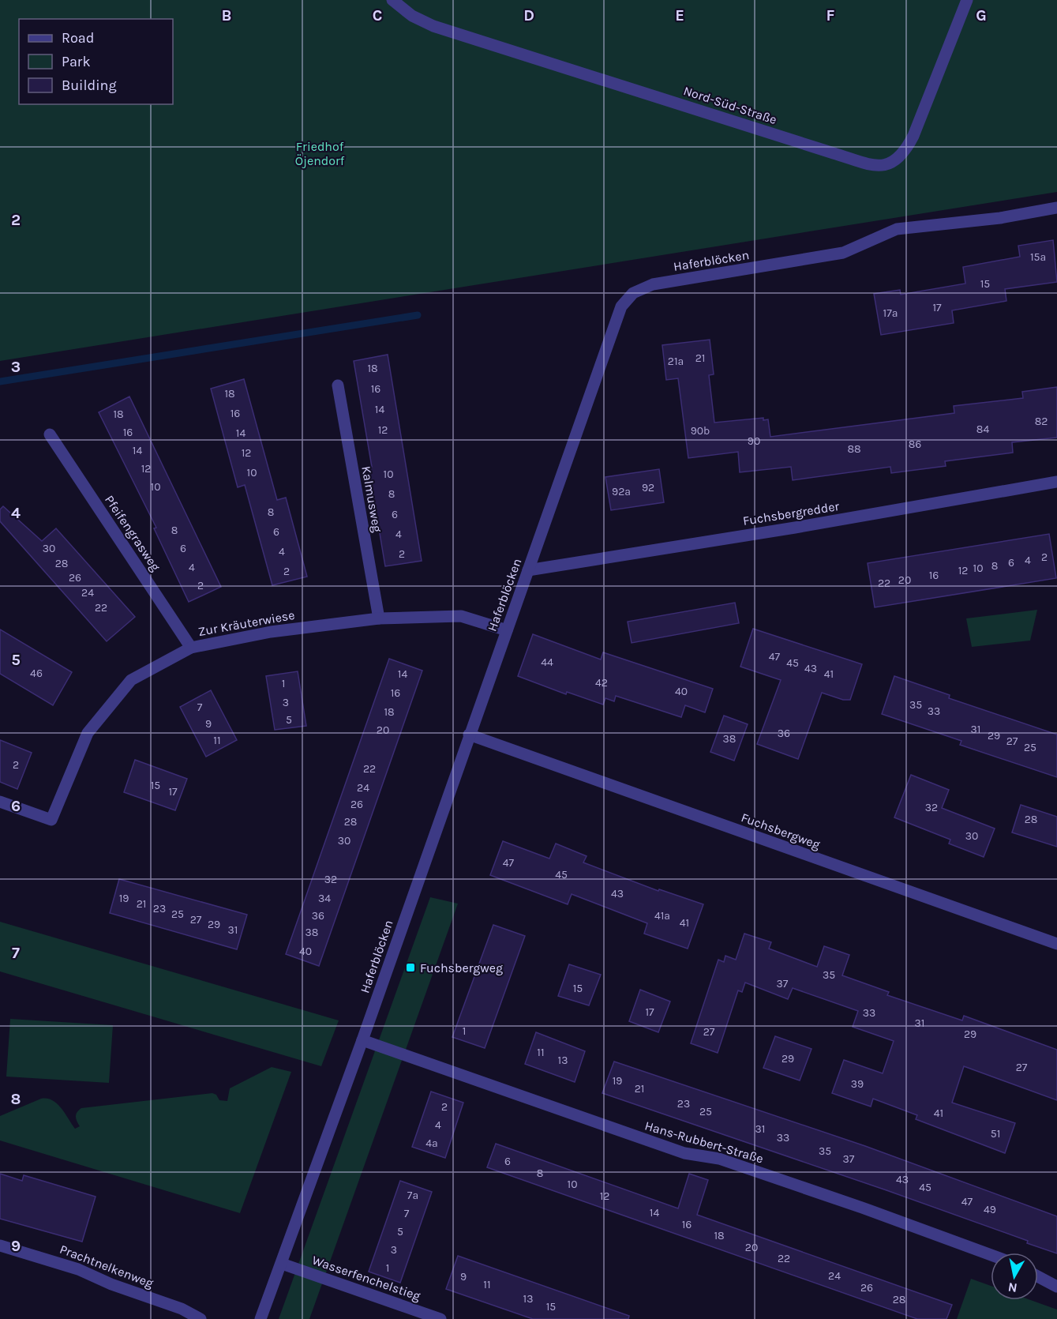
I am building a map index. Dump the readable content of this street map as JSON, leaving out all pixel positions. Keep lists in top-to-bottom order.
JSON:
{
  "streets": {
    "street": [
      "Nord-Süd-Straße",
      "Haferblöcken",
      "Kalmusweg",
      "Fuchsbergredder",
      "Pfeifengrasweg",
      "Zur Kräuterwiese",
      "Fuchsbergweg",
      "Hans-Rubbert-Straße",
      "Prachtnelkenweg",
      "Wasserfenchelstieg"
    ]
  },
  "crossings": [
    ["Haferblöcken", "Fuchsbergredder"],
    ["Haferblöcken", "Zur Kräuterwiese"],
    ["Haferblöcken", "Fuchsbergweg"],
    ["Haferblöcken", "Hans-Rubbert-Straße"],
    ["Haferblöcken", "Wasserfenchelstieg"],
    ["Kalmusweg", "Zur Kräuterwiese"],
    ["Pfeifengrasweg", "Zur Kräuterwiese"]
  ],
  "parks": ["Friedhof Öjendorf"],
  "places": {
    "transit": ["Fuchsbergweg"]
  },
  "house_numbers": [
    "15a",
    "15",
    "17",
    "17a",
    "21",
    "21a",
    "18",
    "16",
    "18",
    "14",
    "16",
    "18",
    "82",
    "84",
    "12",
    "90b",
    "16",
    "14",
    "90",
    "86",
    "88",
    "14",
    "12",
    "12",
    "10",
    "10",
    "10",
    "92",
    "92a",
    "8",
    "8",
    "6",
    "8",
    "6",
    "4",
    "30",
    "6",
    "4",
    "2",
    "2",
    "4",
    "6",
    "28",
    "8",
    "4",
    "10",
    "12",
    "2",
    "16",
    "26",
    "20",
    "22",
    "2",
    "24",
    "22",
    "47",
    "44",
    "45",
    "43",
    "46",
    "14",
    "41",
    "42",
    "1",
    "40",
    "16",
    "3",
    "35",
    "7",
    "33",
    "18",
    "5",
    "9",
    "31",
    "20",
    "36",
    "29",
    "38",
    "11",
    "27",
    "25",
    "2",
    "22",
    "15",
    "24",
    "17",
    "26",
    "32",
    "28",
    "28",
    "30",
    "30",
    "47",
    "45",
    "32",
    "43",
    "19",
    "34",
    "21",
    "23",
    "25",
    "36",
    "41a",
    "27",
    "41",
    "29",
    "31",
    "38",
    "40",
    "35",
    "37",
    "15",
    "17",
    "33",
    "31",
    "1",
    "27",
    "29",
    "11",
    "29",
    "13",
    "27",
    "19",
    "39",
    "21",
    "23",
    "2",
    "25",
    "41",
    "4",
    "31",
    "51",
    "33",
    "4a",
    "35",
    "37",
    "6",
    "8",
    "43",
    "10",
    "45",
    "7a",
    "12",
    "47",
    "49",
    "14",
    "7",
    "16",
    "5",
    "18",
    "20",
    "3",
    "22",
    "1",
    "24",
    "9",
    "11",
    "26",
    "13",
    "28",
    "15"
  ],
  "legend": ["Road", "Park", "Building"],
  "north": "bottom",
  "grid": {
    "columns": [
      "B",
      "C",
      "D",
      "E",
      "F",
      "G"
    ],
    "rows": [
      "2",
      "3",
      "4",
      "5",
      "6",
      "7",
      "8",
      "9"
    ]
  }
}
